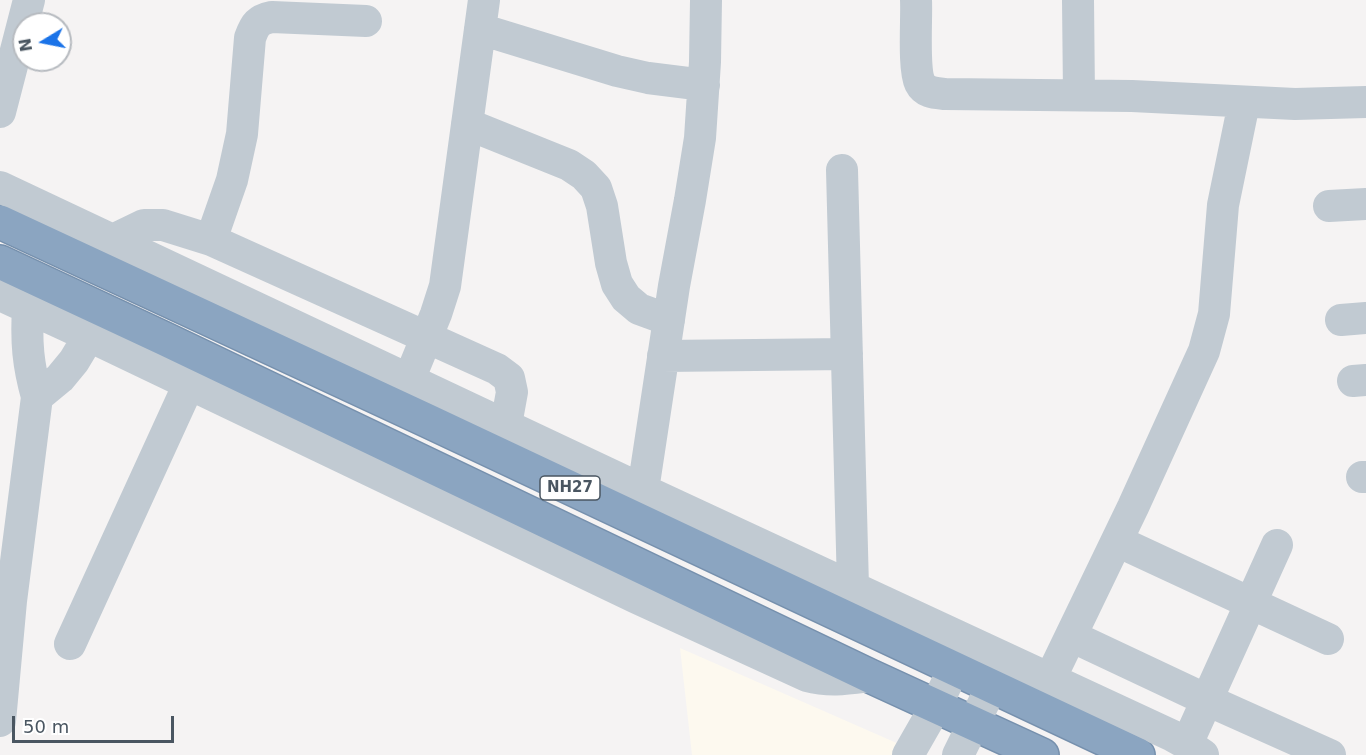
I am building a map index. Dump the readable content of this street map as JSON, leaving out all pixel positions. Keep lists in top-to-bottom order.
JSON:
{
  "streets": {
    "highway": ["NH27"]
  },
  "scale_bar": "50 m",
  "north": "left"
}
